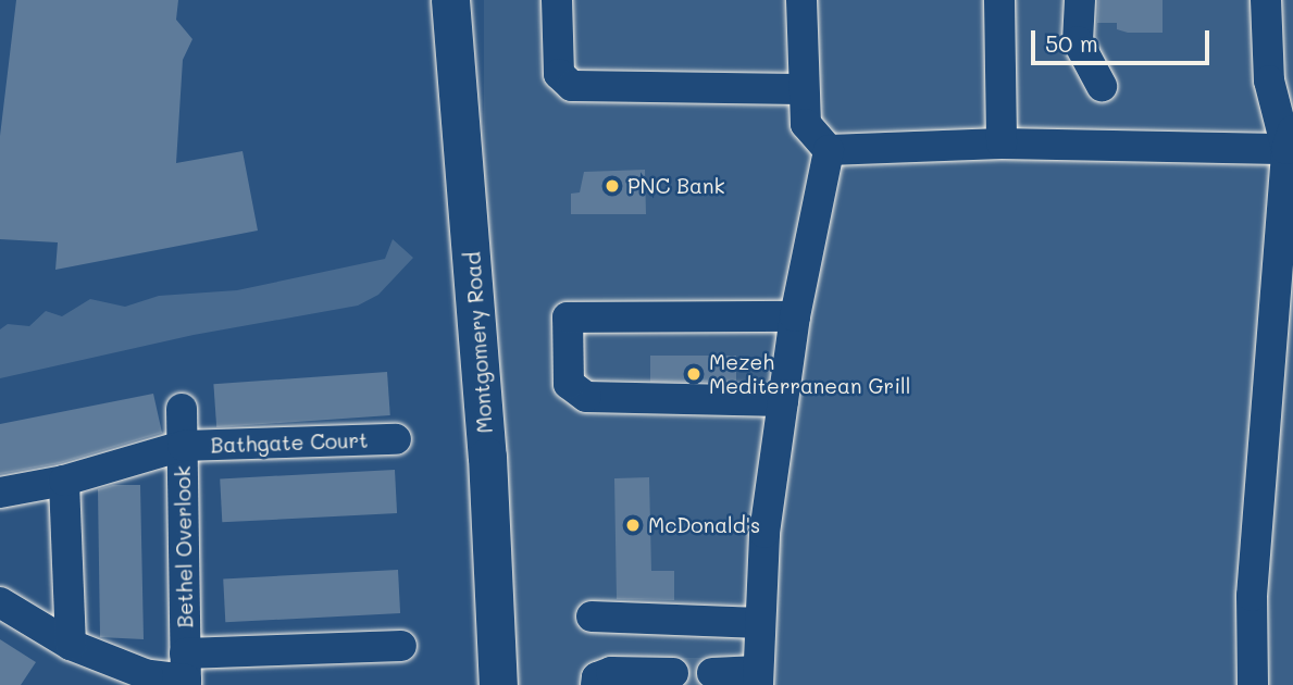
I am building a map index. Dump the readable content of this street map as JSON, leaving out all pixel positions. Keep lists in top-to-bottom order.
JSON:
{
  "streets": {
    "main road": ["Montgomery Road"],
    "street": ["Bathgate Court", "Bethel Overlook"]
  },
  "crossings": [
    ["Bathgate Court", "Bethel Overlook"]
  ],
  "places": ["PNC Bank", "Mezeh Mediterranean Grill", "McDonald's"],
  "scale_bar": "50 m"
}
